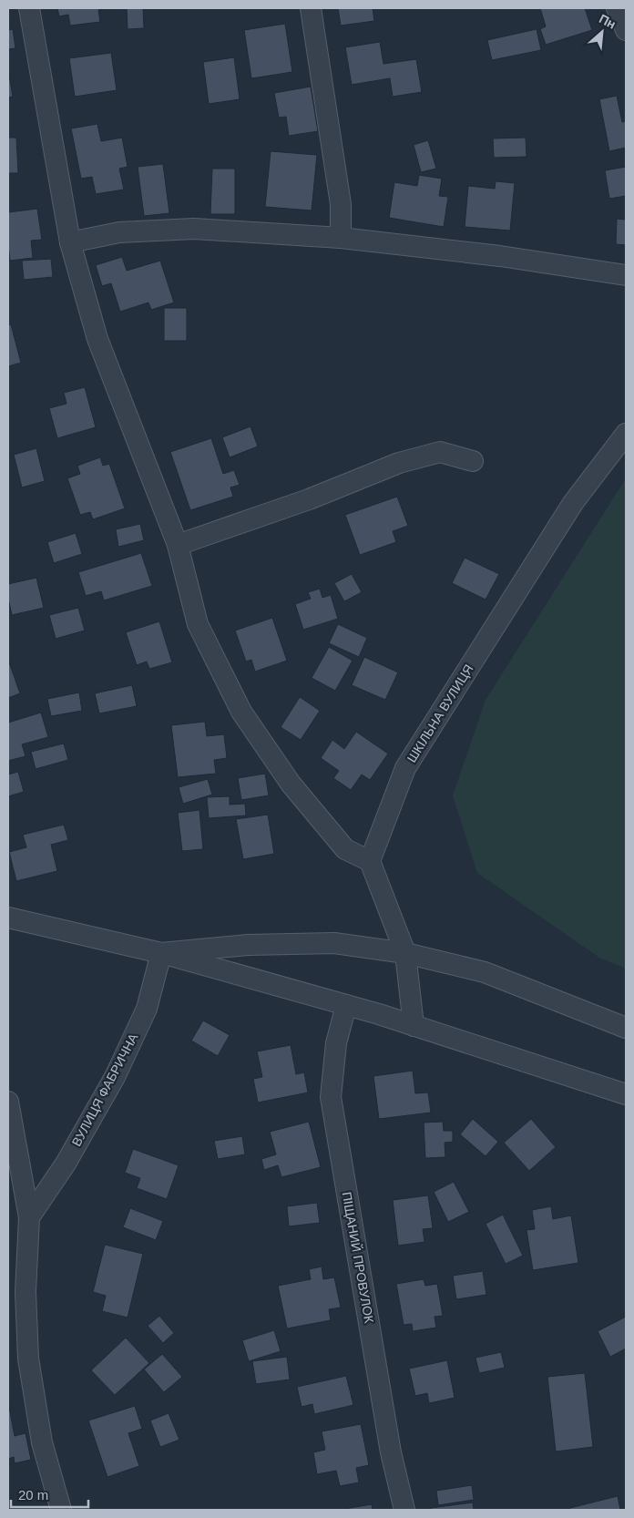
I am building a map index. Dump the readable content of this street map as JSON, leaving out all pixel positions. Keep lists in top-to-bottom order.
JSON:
{
  "streets": {
    "street": ["ШКІЛЬНА ВУЛИЦЯ", "ВУЛИЦЯ ФАБРИЧНА", "ПІЩАНИЙ ПРОВУЛОК"]
  },
  "scale_bar": "20 m",
  "north": "top right"
}
